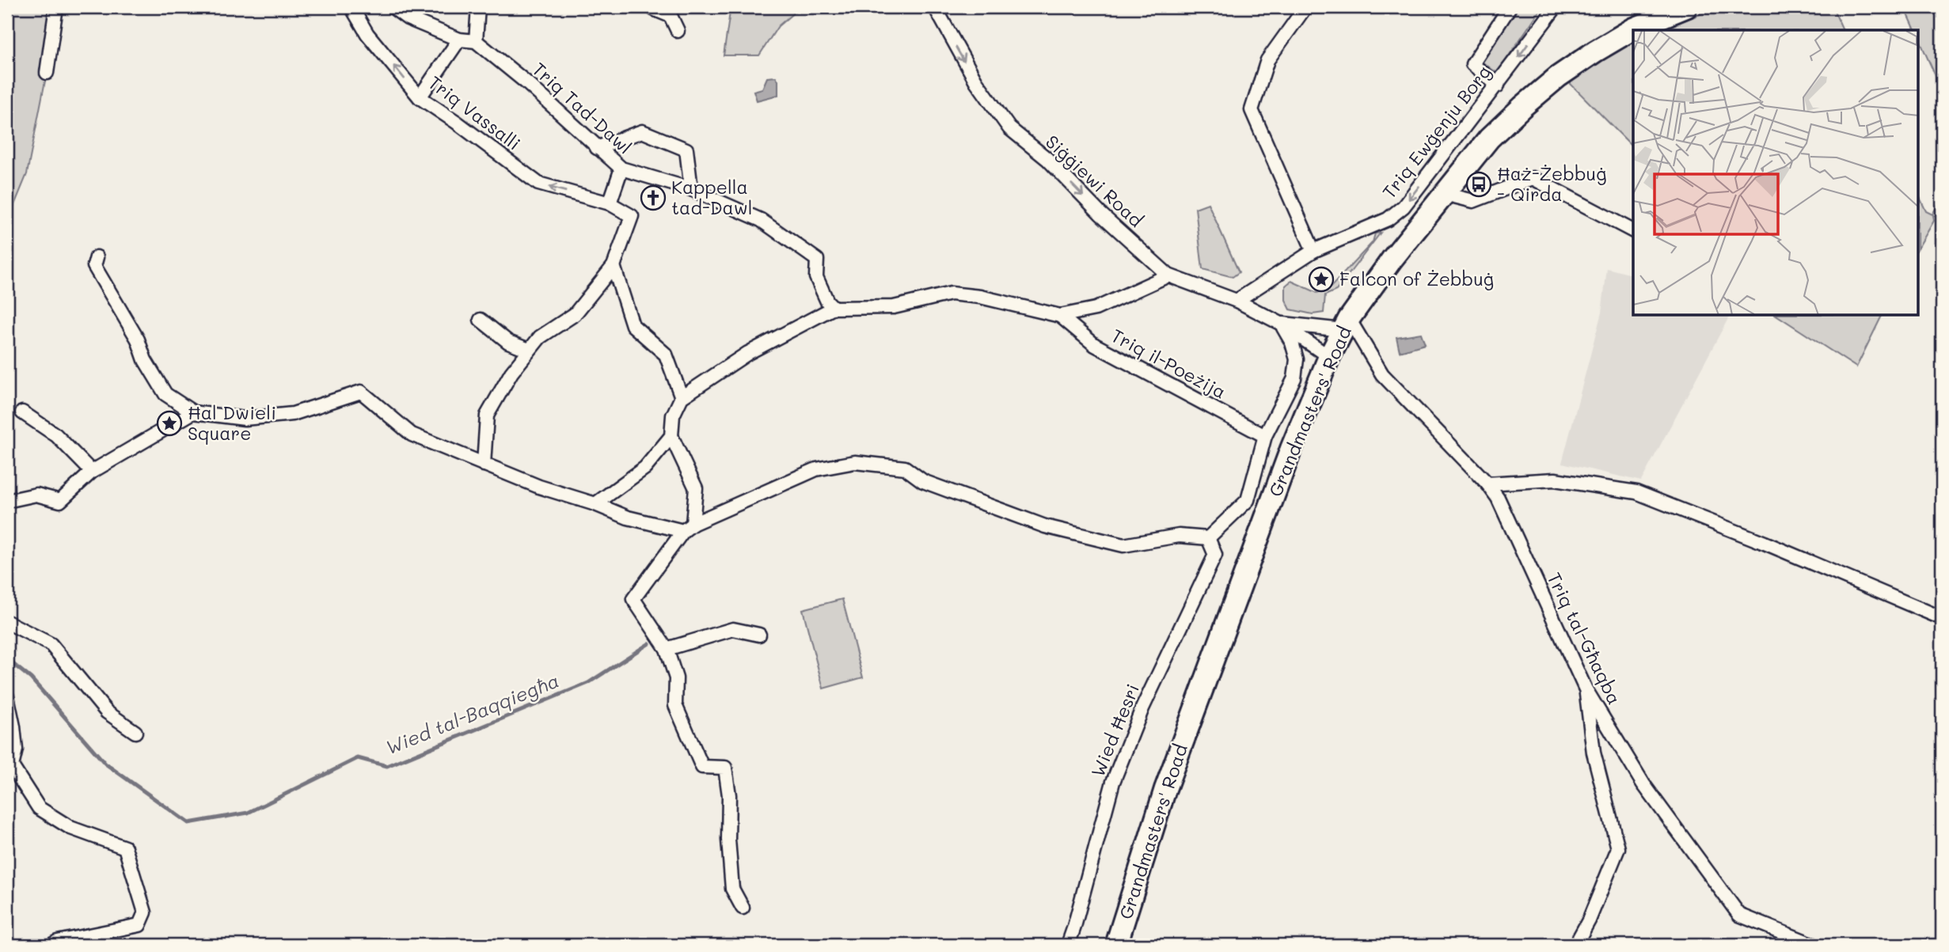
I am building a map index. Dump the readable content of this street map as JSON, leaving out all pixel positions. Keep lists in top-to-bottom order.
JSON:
{
  "streets": {
    "main road": ["Grandmasters' Road"],
    "street": [
      "Triq Tad-Dawl",
      "Triq Vassalli",
      "Triq Ewġenju Borg",
      "Siġġiewi Road",
      "Triq il-Poeżija",
      "Triq tal-Għaqba",
      "Wied Ħesri"
    ]
  },
  "crossings": [
    ["Triq Ewġenju Borg", "Siġġiewi Road"],
    ["Siġġiewi Road", "Grandmasters' Road"],
    ["Siġġiewi Road", "Triq tal-Għaqba"],
    ["Grandmasters' Road", "Triq tal-Għaqba"]
  ],
  "one_way": ["Triq Vassalli", "Triq Ewġenju Borg", "Siġġiewi Road"],
  "water": ["Wied tal-Baqqiegħa"],
  "places": {
    "bus stop": ["Ħaż-Żebbuġ - Qirda"],
    "church": ["Kappella tad-Dawl"],
    "place": ["Falcon of Żebbuġ", "Ħal Dwieli Square"]
  }
}
